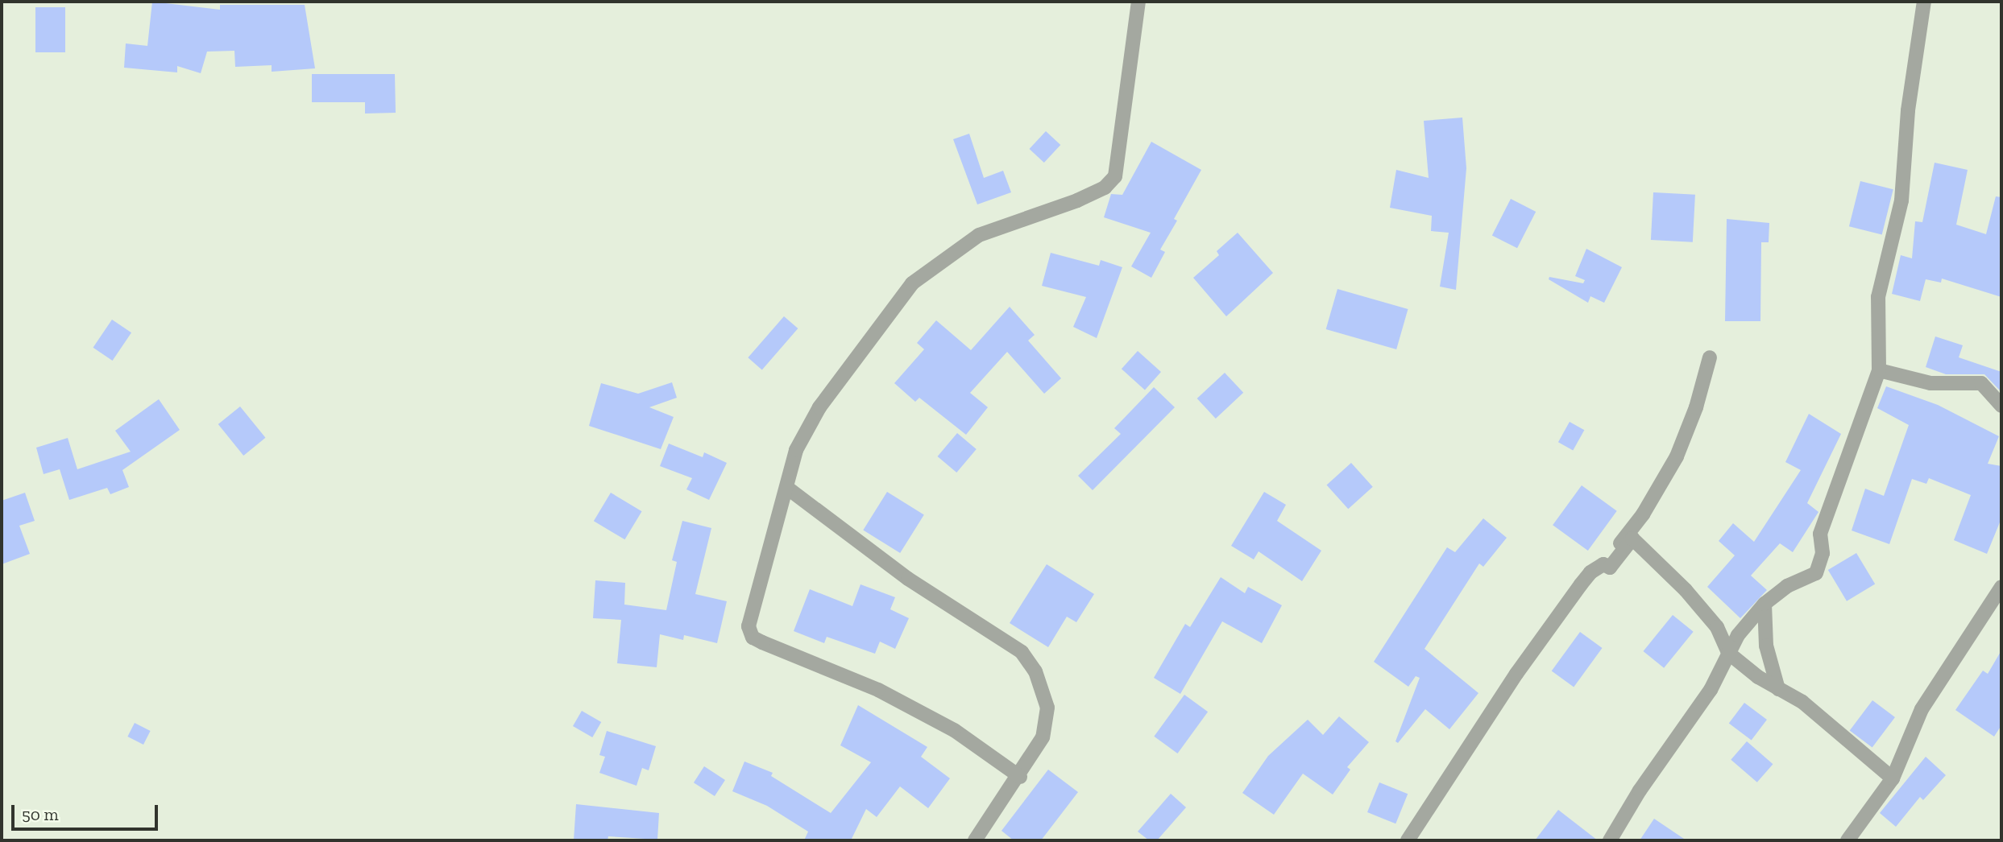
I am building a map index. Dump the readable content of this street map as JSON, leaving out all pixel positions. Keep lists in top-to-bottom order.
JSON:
{
  "scale_bar": "50 m"
}
